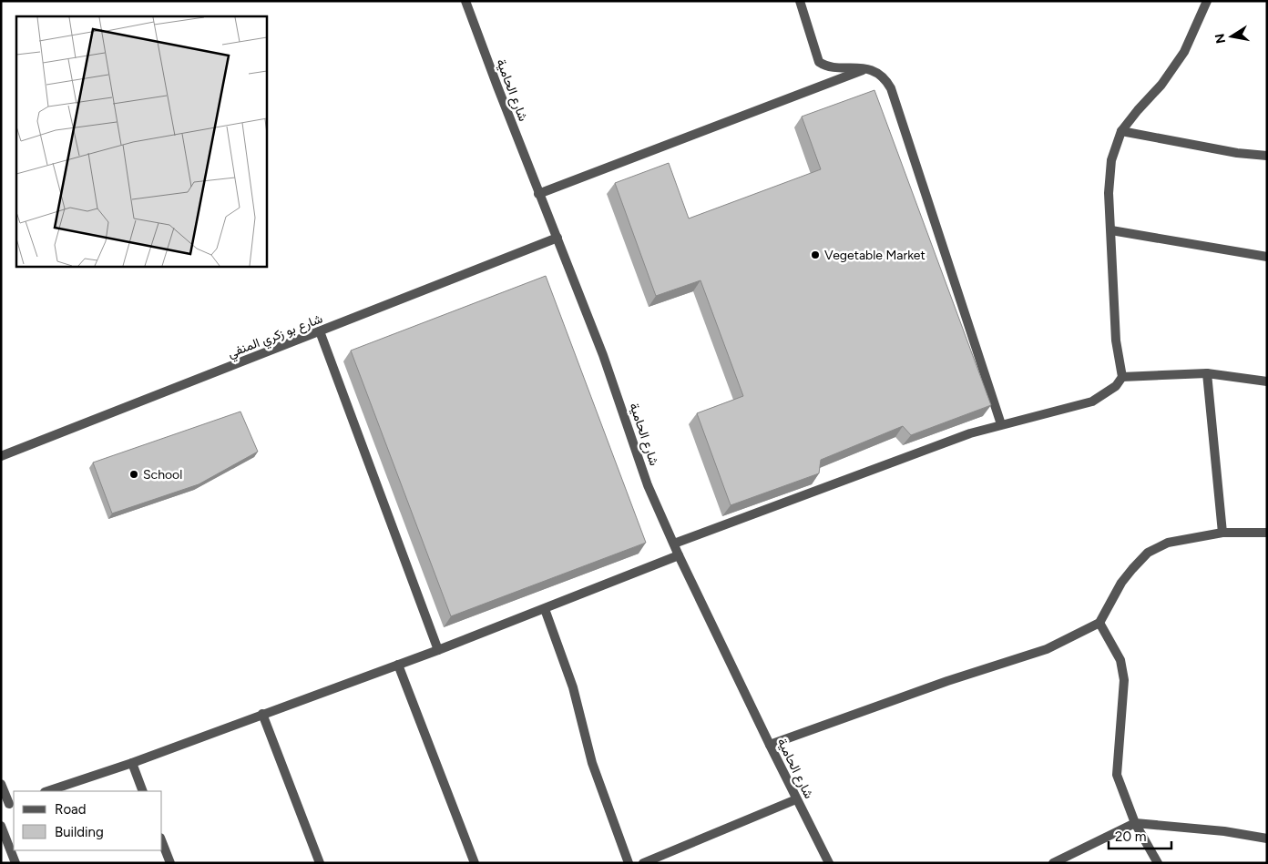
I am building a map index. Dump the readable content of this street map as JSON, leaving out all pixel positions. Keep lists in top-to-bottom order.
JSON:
{
  "streets": {
    "street": ["شارع الحامية", "شارع بو زكري المنفي"]
  },
  "crossings": [
    ["شارع الحامية", "شارع بو زكري المنفي"]
  ],
  "places": ["Vegetable Market", "School"],
  "legend": ["Road", "Building"],
  "scale_bar": "20 m",
  "north": "left"
}
